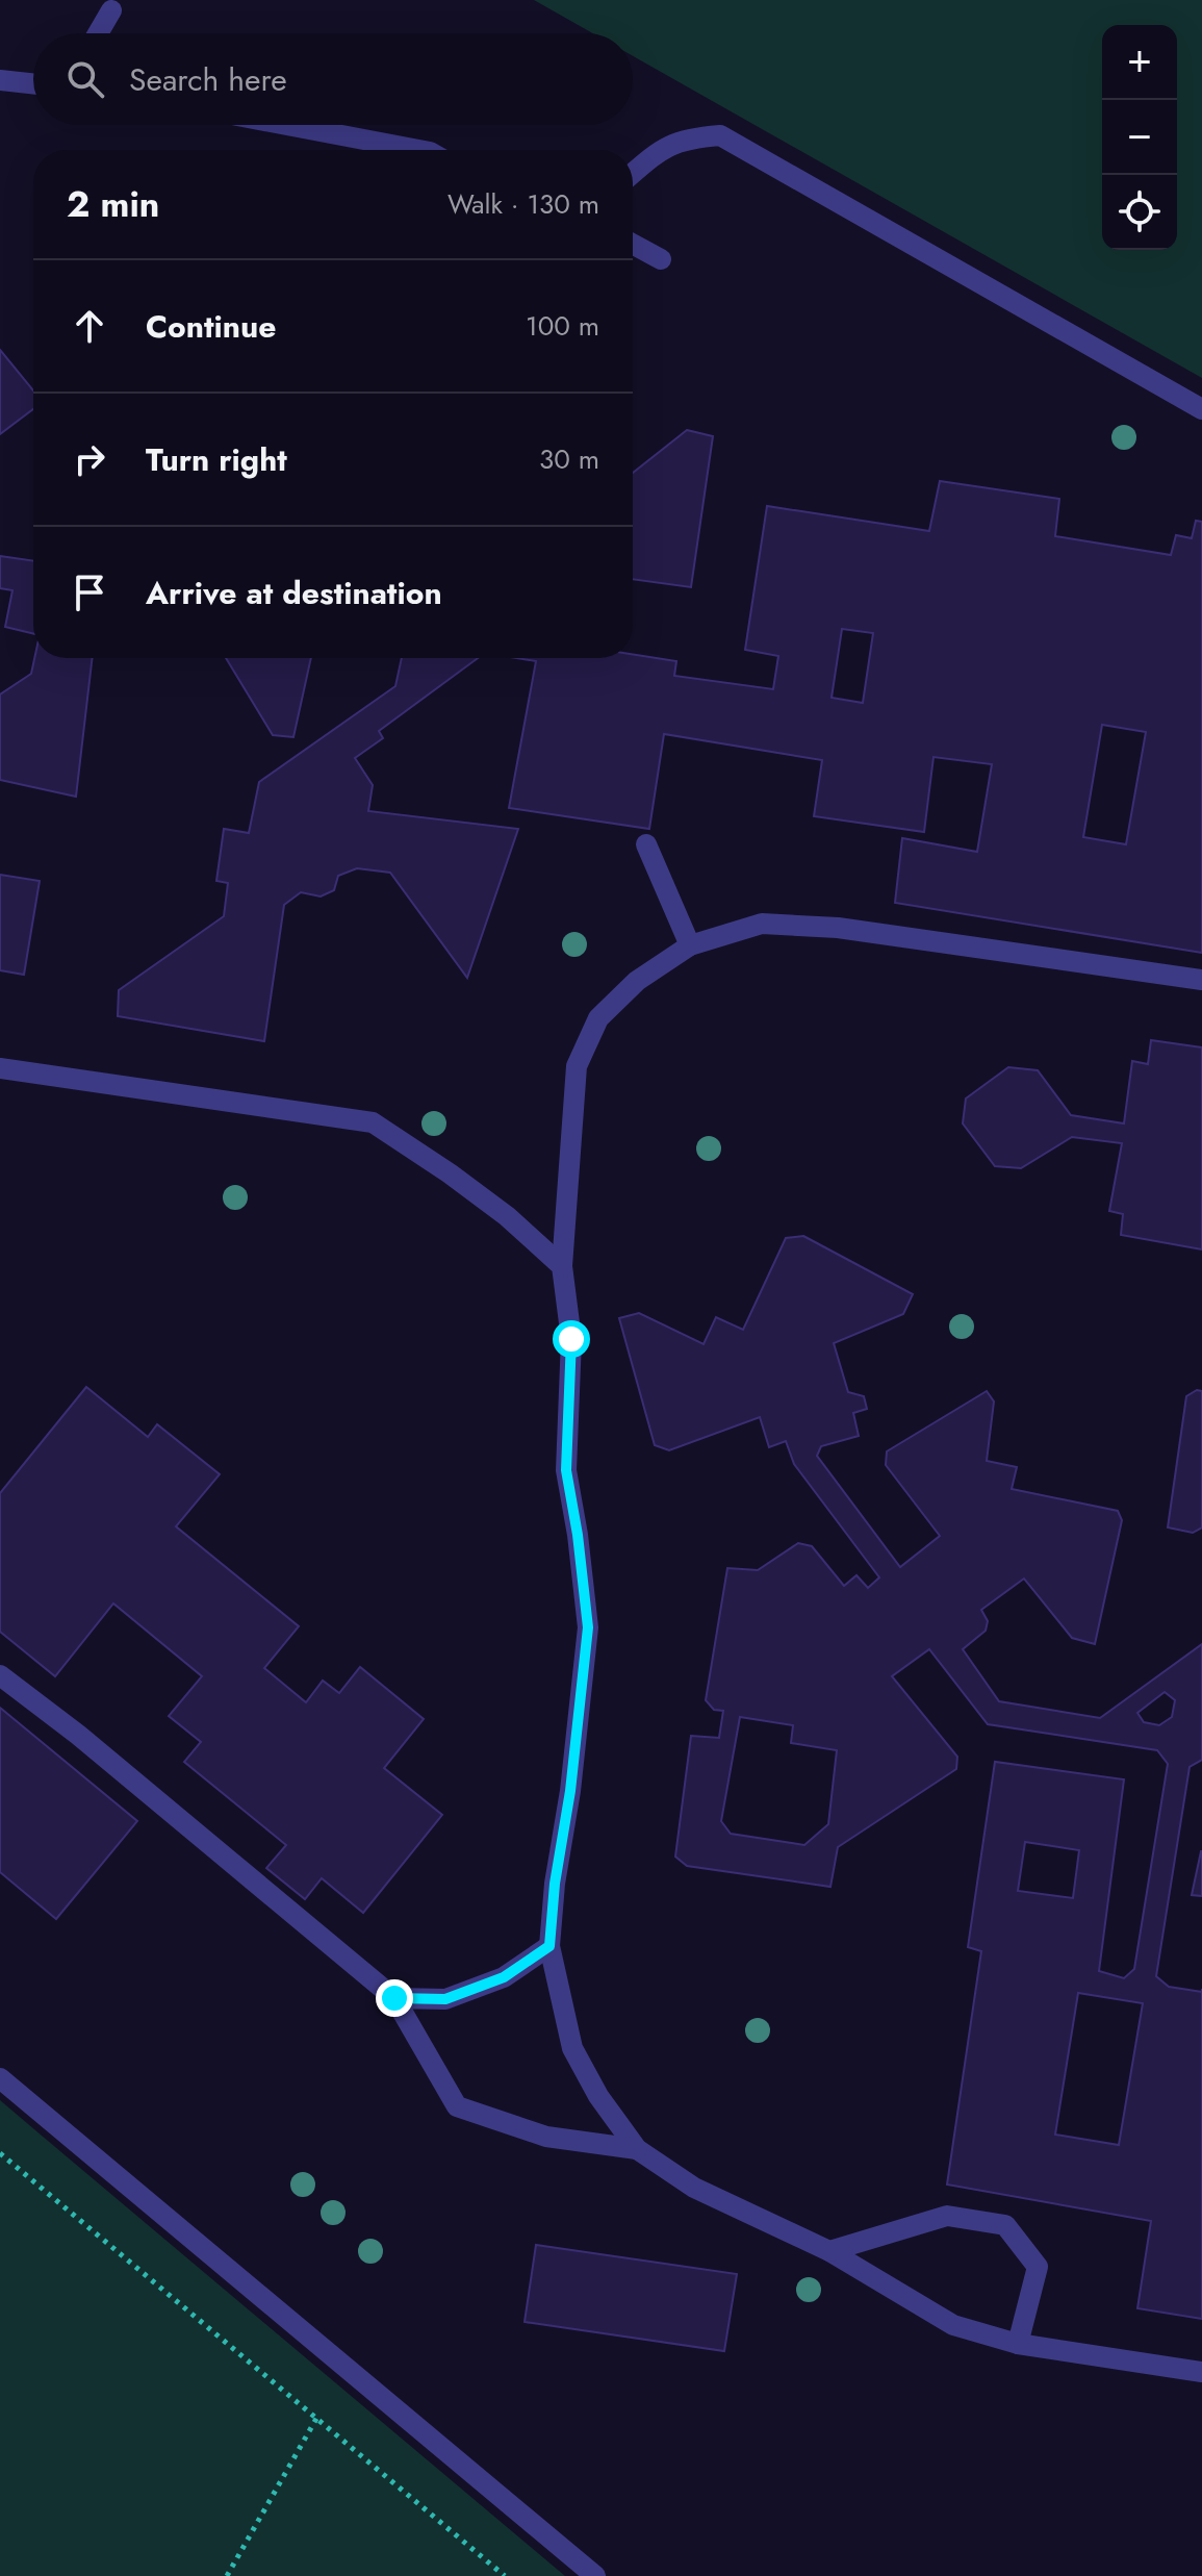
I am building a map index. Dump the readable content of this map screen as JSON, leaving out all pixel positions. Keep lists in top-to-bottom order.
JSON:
{
  "page": {
    "map_buttons": ["+", "−"],
    "search": "Search here",
    "heading": ["2 min", "Walk · 130 m"],
    "list": [
      ["Continue", "100 m"],
      ["Turn right", "30 m"],
      "Arrive at destination"
    ]
  }
}
